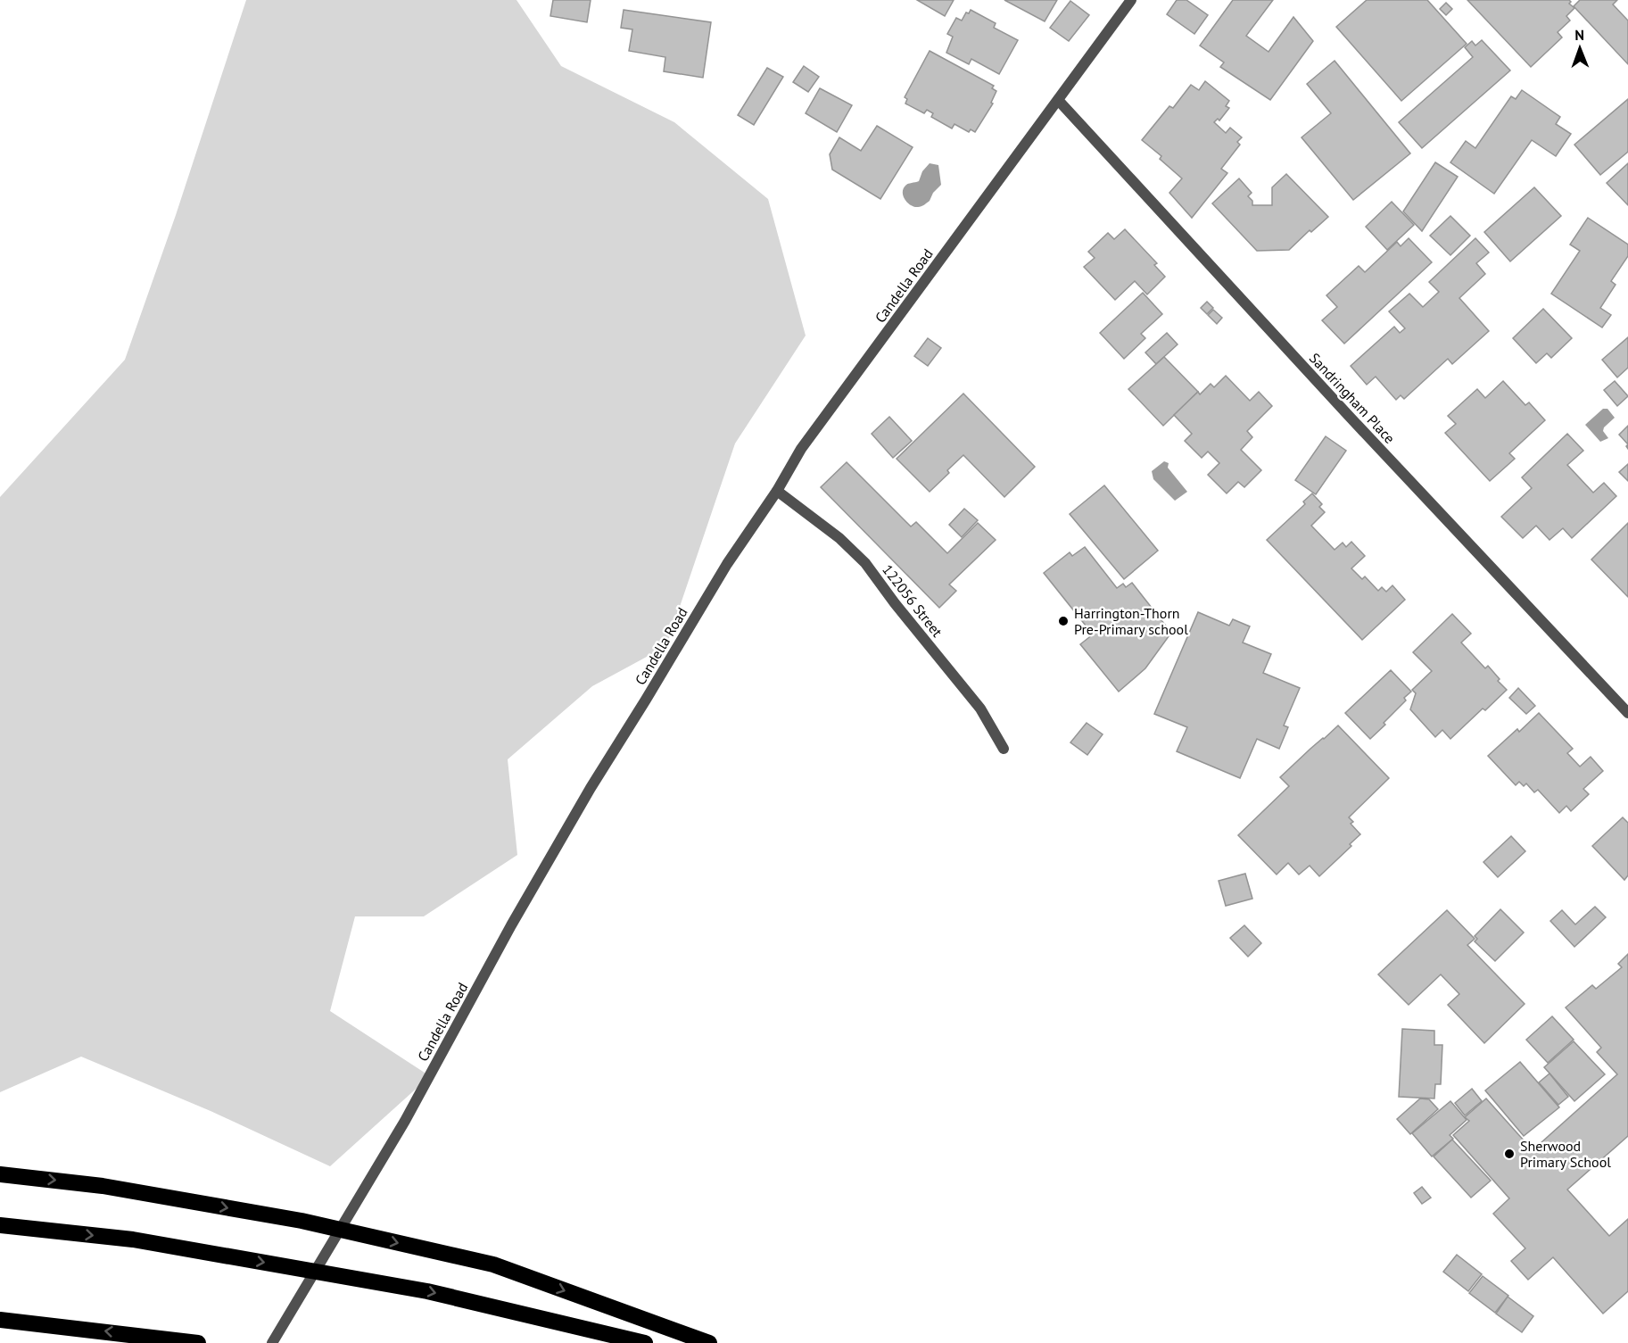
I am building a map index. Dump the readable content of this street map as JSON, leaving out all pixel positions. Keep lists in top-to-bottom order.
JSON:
{
  "streets": {
    "street": ["Candella Road", "Sandringham Place", "122056 Street"]
  },
  "crossings": [
    ["Candella Road", "Sandringham Place"],
    ["Candella Road", "122056 Street"]
  ],
  "places": ["Harrington-Thorn Pre-Primary school", "Sherwood Primary School"],
  "north": "top"
}
